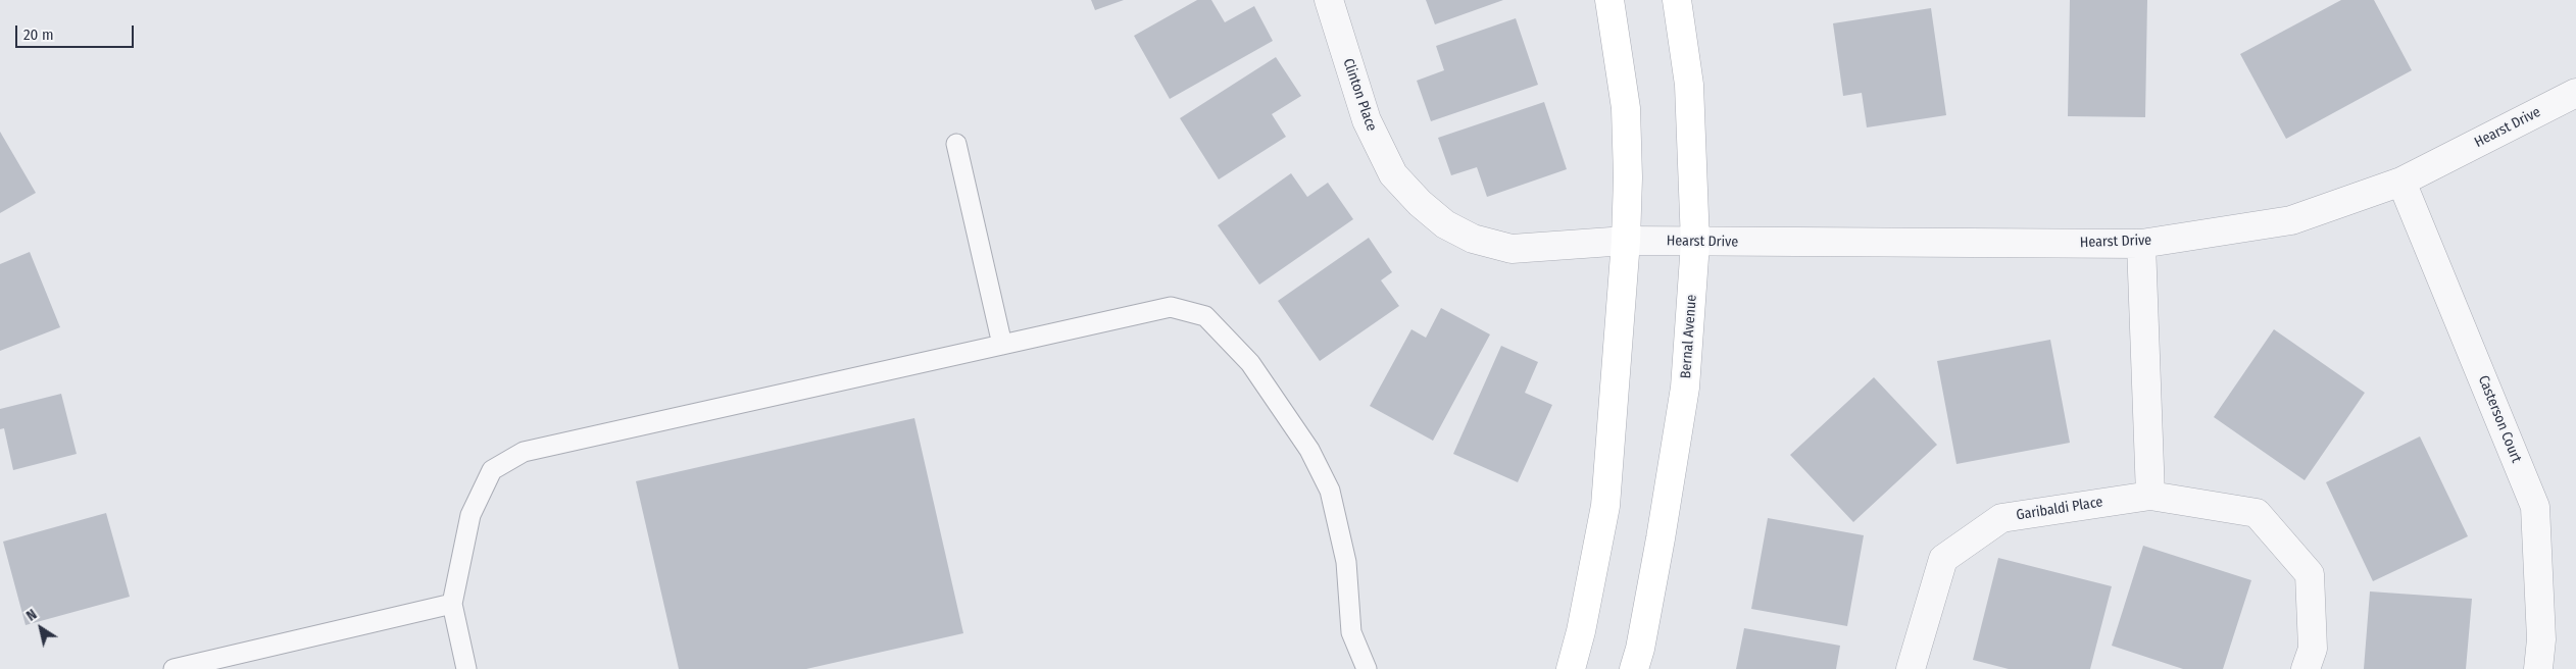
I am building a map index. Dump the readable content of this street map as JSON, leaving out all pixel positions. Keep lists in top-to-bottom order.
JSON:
{
  "streets": {
    "main road": ["Bernal Avenue"],
    "street": [
      "Clinton Place",
      "Hearst Drive",
      "Casterson Court",
      "Garibaldi Place"
    ]
  },
  "crossings": [
    ["Clinton Place", "Hearst Drive"],
    ["Hearst Drive", "Bernal Avenue"],
    ["Hearst Drive", "Casterson Court"]
  ],
  "scale_bar": "20 m",
  "north": "top left"
}
